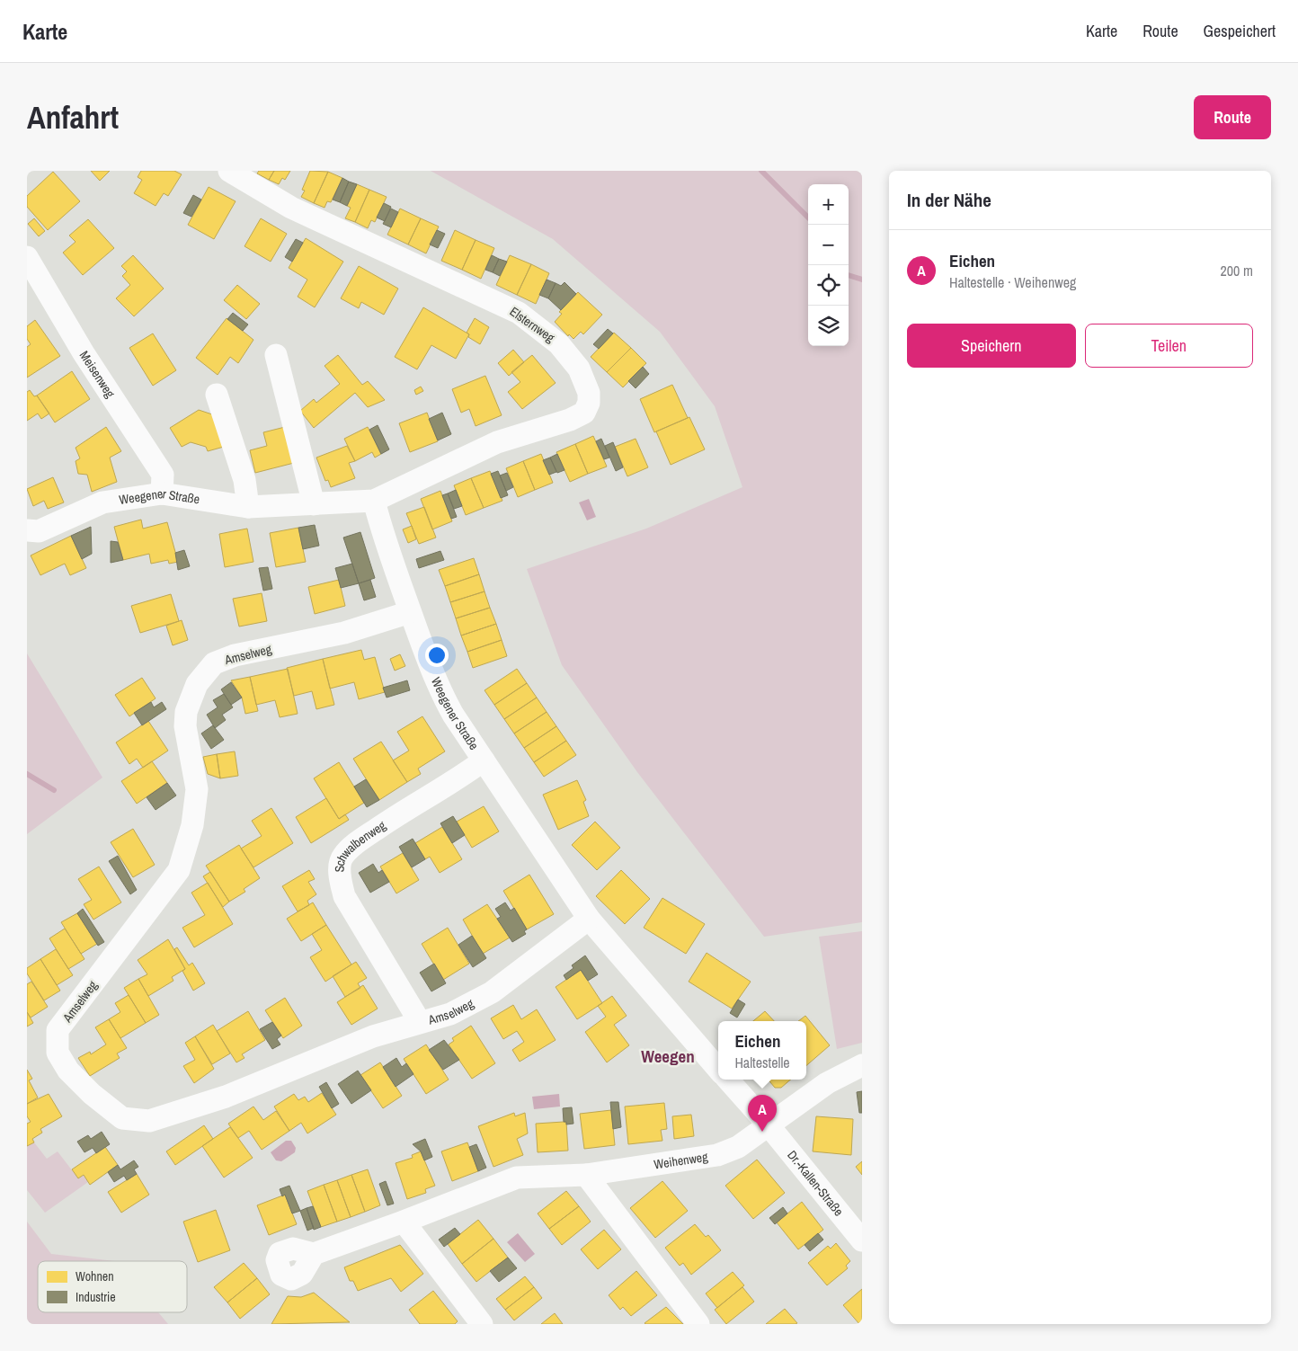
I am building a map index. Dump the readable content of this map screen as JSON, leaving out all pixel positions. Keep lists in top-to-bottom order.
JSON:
{
  "streets": {
    "street": [
      "Elsternweg",
      "Meisenweg",
      "Weegener Straße",
      "Amselweg",
      "Schwalbenweg",
      "Weihenweg",
      "Dr.-Kallen-Straße"
    ]
  },
  "crossings": [
    ["Elsternweg", "Weegener Straße"],
    ["Meisenweg", "Weegener Straße"],
    ["Weegener Straße", "Amselweg"],
    ["Weegener Straße", "Schwalbenweg"],
    ["Amselweg", "Schwalbenweg"],
    ["Weihenweg", "Dr.-Kallen-Straße"]
  ],
  "districts": ["Weegen"],
  "legend": ["Wohnen", "Industrie"],
  "page": {
    "header": "Karte",
    "nav": ["Karte", "Route", "Gespeichert"],
    "buttons": [
      "Route",
      ["Speichern", "Teilen"]
    ],
    "title": "Anfahrt",
    "heading": "In der Nähe",
    "map_buttons": ["+", "−"],
    "list": [
      {
        "mark": "A",
        "name": "Eichen",
        "note": "Haltestelle · Weihenweg",
        "value": "200 m"
      }
    ],
    "popup": ["Eichen", "Haltestelle"],
    "pins": "A"
  }
}
